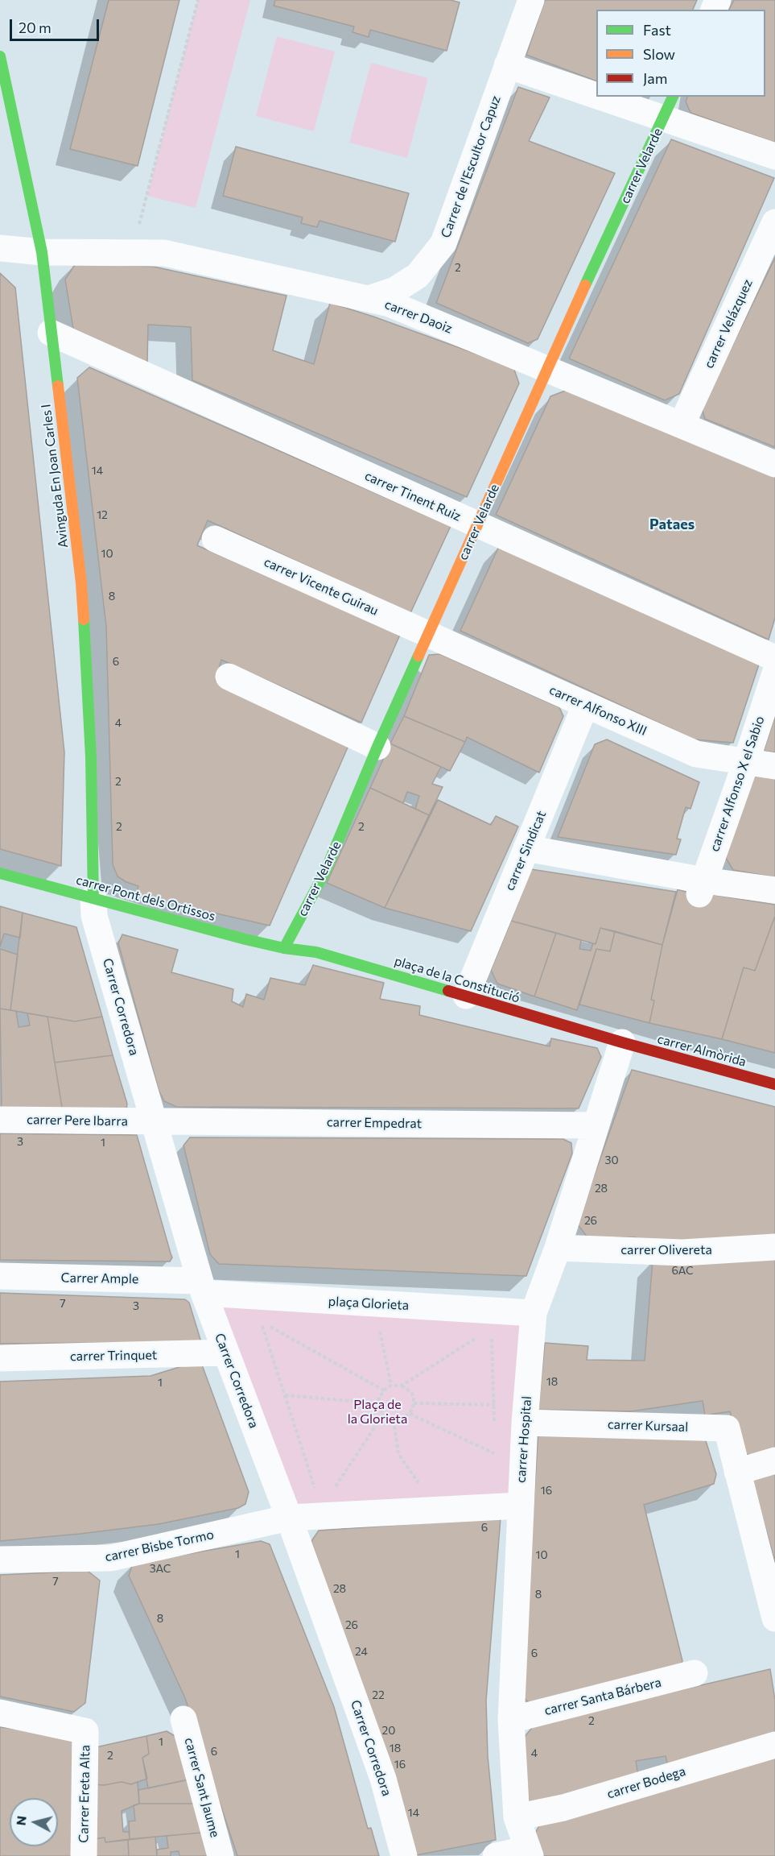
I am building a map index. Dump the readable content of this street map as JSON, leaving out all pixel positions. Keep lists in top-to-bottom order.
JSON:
{
  "streets": {
    "street": [
      "carrer Velarde",
      "Carrer de l'Escultor Capuz",
      "carrer Daoiz",
      "carrer Velázquez",
      "Avinguda En Joan Carles I",
      "carrer Tinent Ruiz",
      "carrer Vicente Guirau",
      "carrer Alfonso XIII",
      "carrer Alfonso X el Sabio",
      "carrer Sindicat",
      "carrer Pont dels Ortissos",
      "plaça de la Constitució",
      "Carrer Corredora",
      "carrer Almòrida",
      "carrer Pere Ibarra",
      "carrer Empedrat",
      "carrer Olivereta",
      "Carrer Ample",
      "plaça Glorieta",
      "carrer Trinquet",
      "carrer Kursaal",
      "carrer Hospital",
      "carrer Bisbe Tormo",
      "carrer Santa Bárbera",
      "carrer Bodega",
      "carrer Sant Jaume",
      "Carrer Ereta Alta"
    ]
  },
  "crossings": [
    ["carrer Velarde", "carrer Daoiz"],
    ["carrer Velarde", "carrer Tinent Ruiz"],
    ["carrer Velarde", "carrer Vicente Guirau"],
    ["carrer Velarde", "carrer Alfonso XIII"],
    ["carrer Velarde", "carrer Pont dels Ortissos"],
    ["carrer Velarde", "plaça de la Constitució"],
    ["Carrer de l'Escultor Capuz", "carrer Daoiz"],
    ["carrer Daoiz", "carrer Velázquez"],
    ["carrer Daoiz", "Avinguda En Joan Carles I"],
    ["Avinguda En Joan Carles I", "carrer Tinent Ruiz"],
    ["Avinguda En Joan Carles I", "carrer Pont dels Ortissos"],
    ["Avinguda En Joan Carles I", "Carrer Corredora"],
    ["carrer Vicente Guirau", "carrer Alfonso XIII"],
    ["carrer Alfonso XIII", "carrer Alfonso X el Sabio"],
    ["carrer Alfonso XIII", "carrer Sindicat"],
    ["carrer Sindicat", "plaça de la Constitució"],
    ["carrer Pont dels Ortissos", "plaça de la Constitució"],
    ["carrer Pont dels Ortissos", "Carrer Corredora"],
    ["plaça de la Constitució", "carrer Almòrida"],
    ["plaça de la Constitució", "carrer Hospital"],
    ["Carrer Corredora", "carrer Pere Ibarra"],
    ["Carrer Corredora", "carrer Empedrat"],
    ["Carrer Corredora", "Carrer Ample"],
    ["Carrer Corredora", "plaça Glorieta"],
    ["Carrer Corredora", "carrer Trinquet"],
    ["Carrer Corredora", "carrer Bisbe Tormo"],
    ["carrer Almòrida", "carrer Hospital"],
    ["carrer Pere Ibarra", "carrer Empedrat"],
    ["carrer Empedrat", "carrer Hospital"],
    ["carrer Olivereta", "carrer Hospital"],
    ["Carrer Ample", "plaça Glorieta"],
    ["plaça Glorieta", "carrer Hospital"],
    ["carrer Kursaal", "carrer Hospital"],
    ["carrer Hospital", "carrer Santa Bárbera"],
    ["carrer Hospital", "carrer Bodega"]
  ],
  "districts": ["Pataes"],
  "parks": ["Plaça de la Glorieta"],
  "house_numbers": [
    "2",
    "14",
    "12",
    "10",
    "8",
    "6",
    "4",
    "2",
    "2",
    "2",
    "3",
    "1",
    "30",
    "28",
    "26",
    "6AC",
    "7",
    "3",
    "18",
    "1",
    "16",
    "6",
    "1",
    "10",
    "3AC",
    "7",
    "28",
    "8",
    "8",
    "26",
    "24",
    "6",
    "22",
    "2",
    "20",
    "1",
    "18",
    "6",
    "4",
    "2",
    "16",
    "14"
  ],
  "legend": ["Fast", "Slow", "Jam"],
  "scale_bar": "20 m",
  "north": "left"
}
